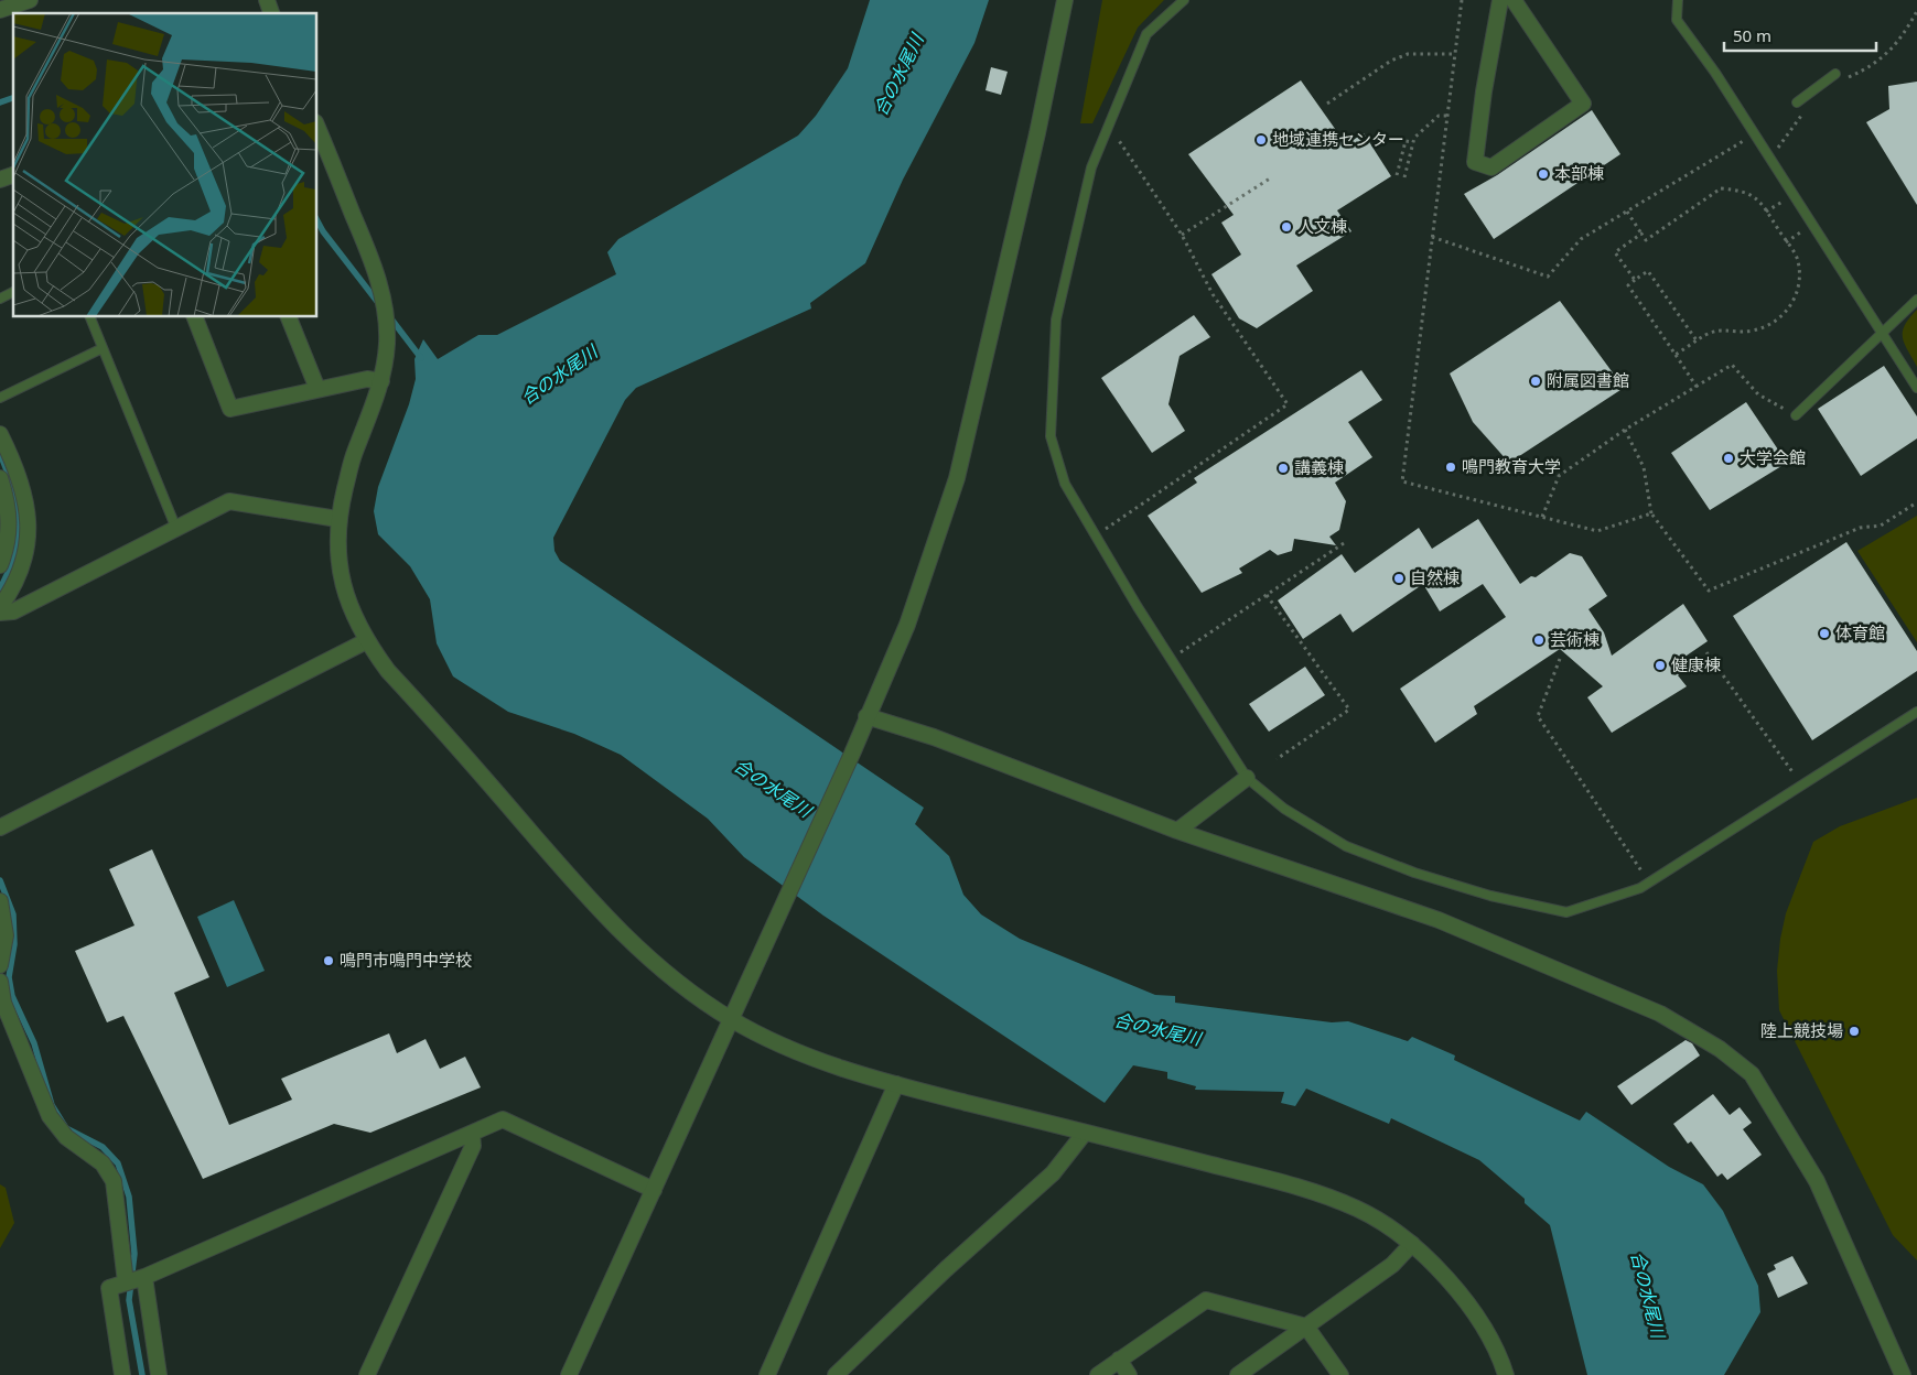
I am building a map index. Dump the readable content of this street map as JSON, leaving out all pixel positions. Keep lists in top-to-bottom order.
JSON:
{
  "water": ["合の水尾川"],
  "places": [
    "地域連携センター",
    "本部棟",
    "人文棟",
    "附属図書館",
    "大学会館",
    "鳴門教育大学",
    "講義棟",
    "自然棟",
    "体育館",
    "芸術棟",
    "健康棟",
    "鳴門市鳴門中学校",
    "陸上競技場"
  ],
  "scale_bar": "50 m"
}
